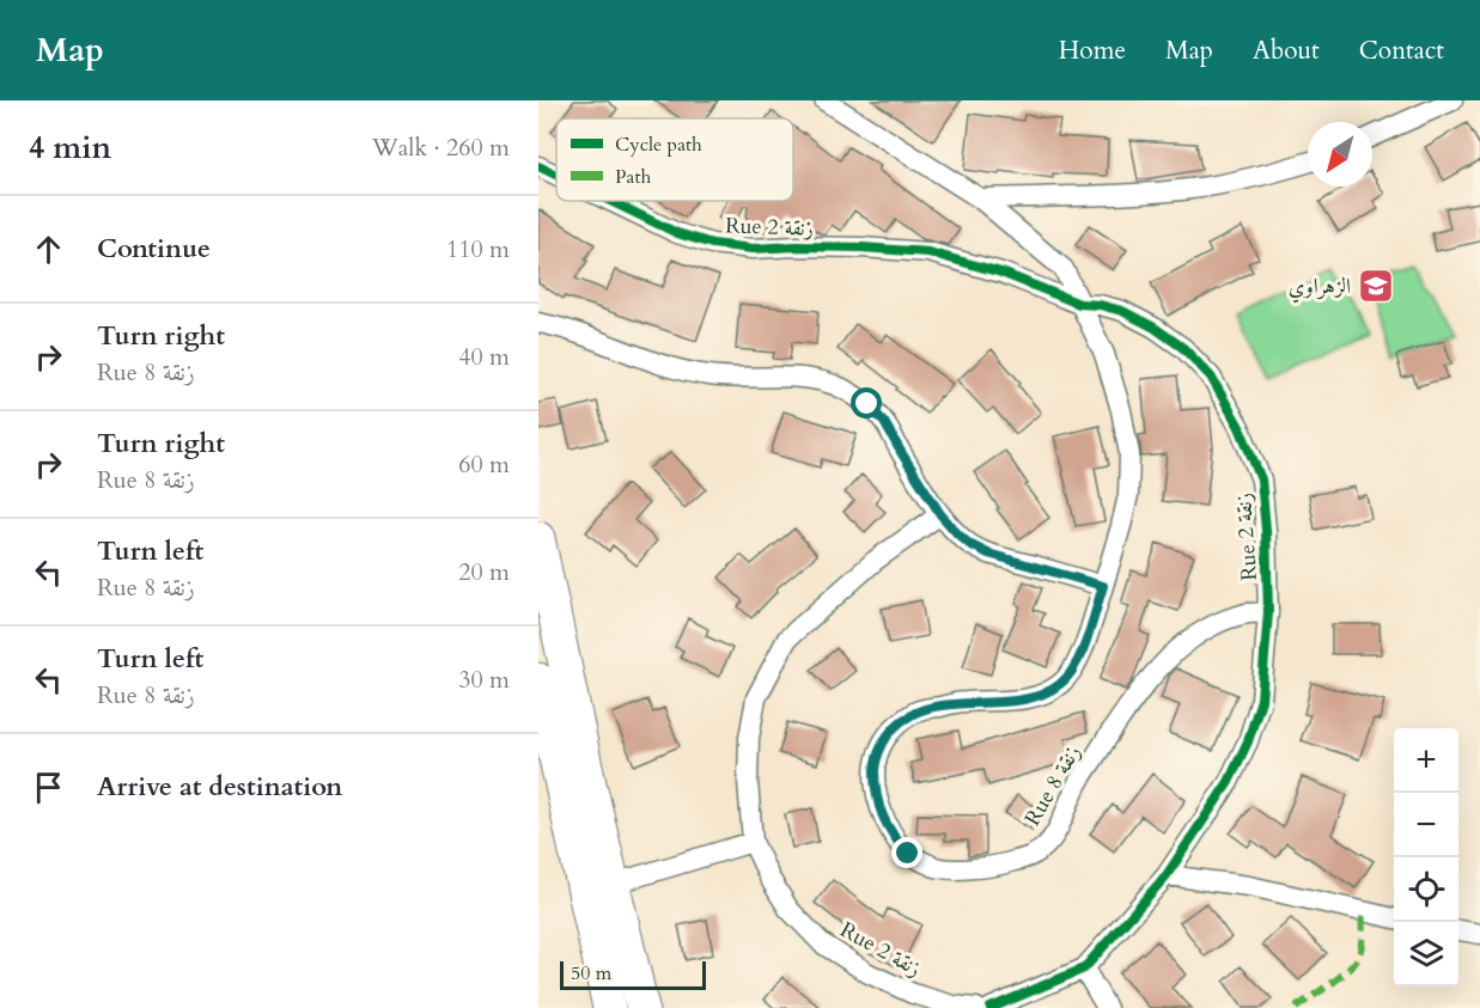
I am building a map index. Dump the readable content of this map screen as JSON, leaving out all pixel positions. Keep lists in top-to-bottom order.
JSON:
{
  "streets": {
    "street": ["Rue 2 زنقة", "Rue 8 زنقة"]
  },
  "crossings": [
    ["Rue 2 زنقة", "Rue 8 زنقة"]
  ],
  "places": {
    "school or university": ["الزهراوي"]
  },
  "legend": ["Cycle path", "Path"],
  "scale_bar": "50 m",
  "north": "bottom left",
  "page": {
    "header": "Map",
    "nav": [
      "Home",
      "Map",
      "About",
      "Contact"
    ],
    "heading": ["4 min", "Walk · 260 m"],
    "list": [
      ["Continue", "110 m"],
      ["Turn right", "Rue 8 زنقة", "40 m"],
      ["Turn right", "Rue 8 زنقة", "60 m"],
      ["Turn left", "Rue 8 زنقة", "20 m"],
      ["Turn left", "Rue 8 زنقة", "30 m"],
      "Arrive at destination"
    ],
    "map_buttons": ["+", "−"],
    "scale": "50 m"
  }
}
